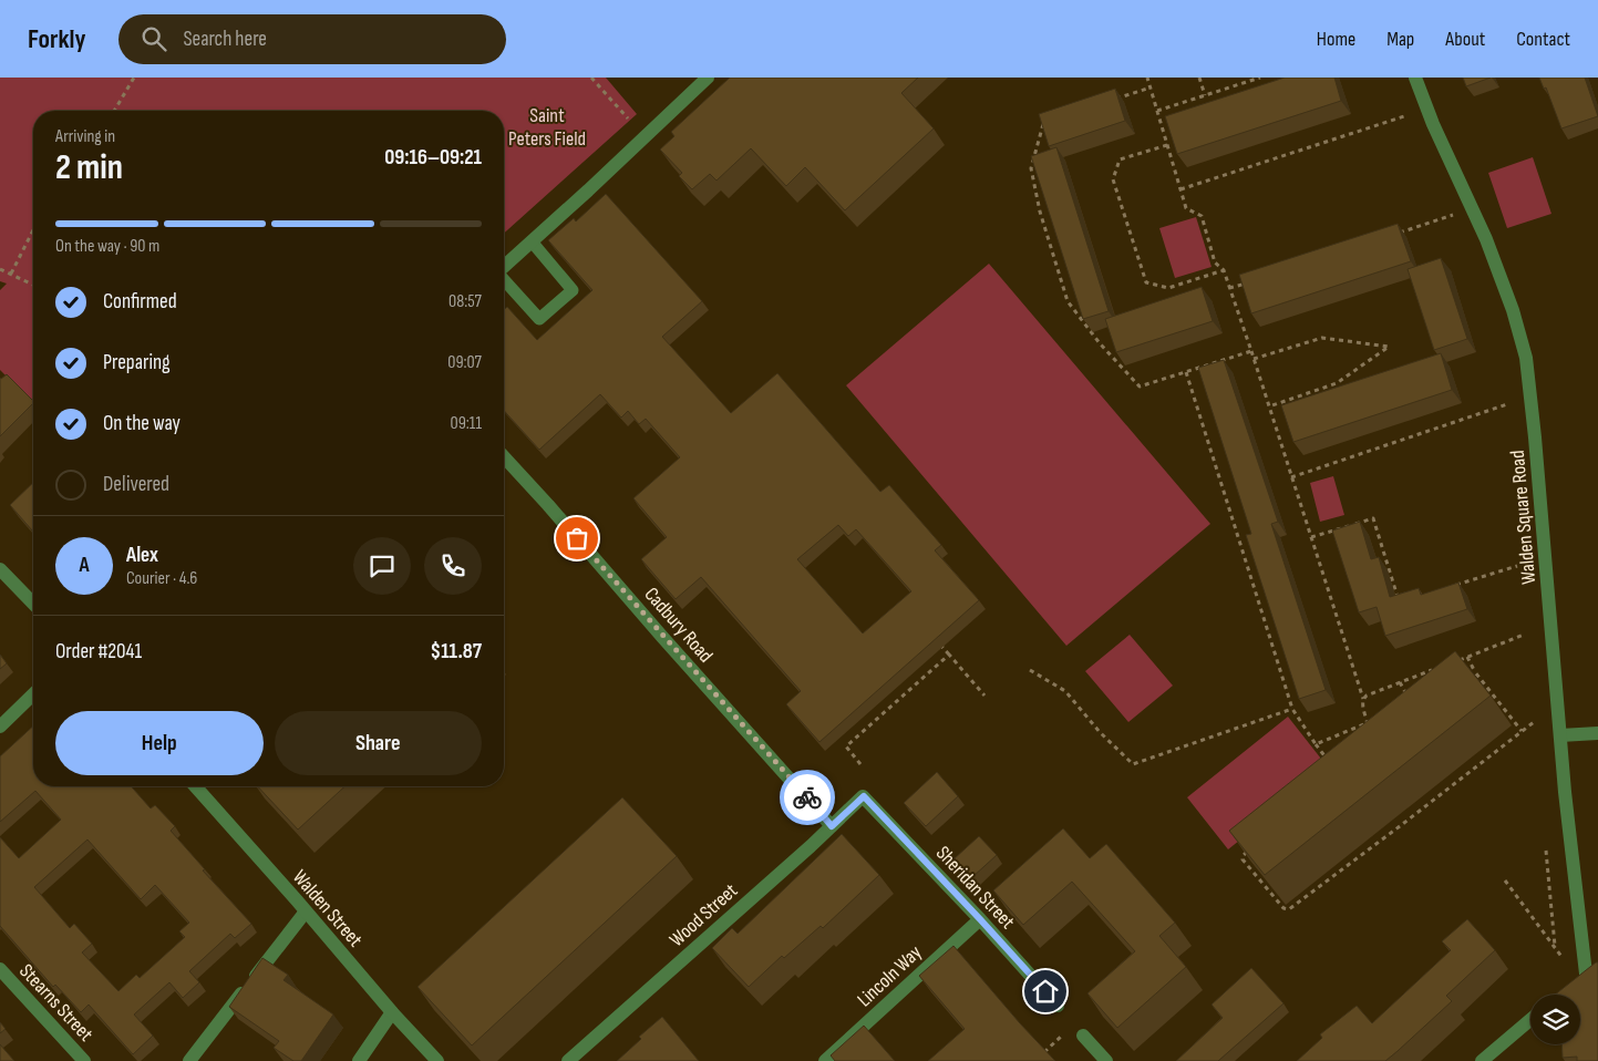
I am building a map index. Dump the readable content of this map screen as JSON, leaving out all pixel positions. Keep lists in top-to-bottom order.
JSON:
{
  "streets": {
    "street": [
      "Walden Square Road",
      "Cadbury Road",
      "Sheridan Street",
      "Walden Street",
      "Wood Street",
      "Lincoln Way",
      "Stearns Street"
    ]
  },
  "crossings": [
    ["Cadbury Road", "Wood Street"],
    ["Sheridan Street", "Wood Street"],
    ["Sheridan Street", "Lincoln Way"]
  ],
  "parks": ["Saint Peters Field"],
  "page": {
    "header": "Forkly",
    "search": "Search here",
    "nav": [
      "Home",
      "Map",
      "About",
      "Contact"
    ],
    "heading": ["2 min", "Arriving in", "09:16–09:21"],
    "panel": [
      "Alex",
      "Courier · 4.6",
      "Order #2041",
      "$11.87"
    ],
    "bar": "On the way · 90 m",
    "list": [
      ["Confirmed", "08:57"],
      ["Preparing", "09:07"],
      ["On the way", "09:11"],
      "Delivered"
    ],
    "round": "A",
    "buttons": ["Help", "Share"]
  }
}
